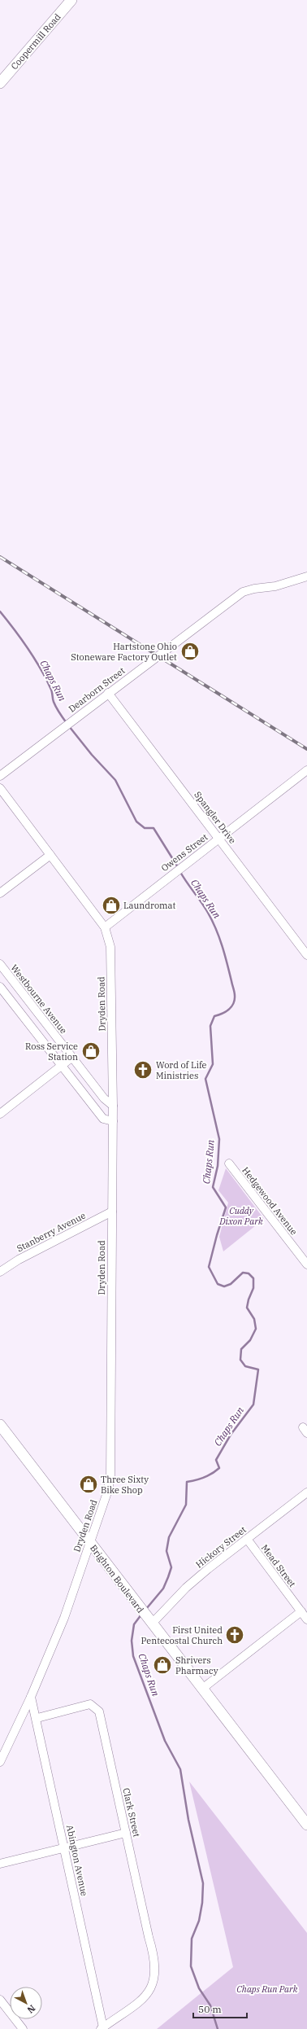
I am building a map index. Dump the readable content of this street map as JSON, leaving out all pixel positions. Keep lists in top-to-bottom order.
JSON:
{
  "streets": {
    "street": [
      "Coopermill Road",
      "Dearborn Street",
      "Spangler Drive",
      "Owens Street",
      "Westbourne Avenue",
      "Dryden Road",
      "Hedgewood Avenue",
      "Stanberry Avenue",
      "Hickory Street",
      "Mead Street",
      "Brighton Boulevard",
      "Clark Street",
      "Abington Avenue"
    ]
  },
  "crossings": [
    ["Dearborn Street", "Spangler Drive"],
    ["Spangler Drive", "Owens Street"],
    ["Owens Street", "Dryden Road"],
    ["Westbourne Avenue", "Dryden Road"],
    ["Dryden Road", "Stanberry Avenue"],
    ["Dryden Road", "Brighton Boulevard"],
    ["Dryden Road", "Abington Avenue"],
    ["Hickory Street", "Mead Street"],
    ["Hickory Street", "Brighton Boulevard"],
    ["Clark Street", "Abington Avenue"]
  ],
  "water": ["Chaps Run"],
  "parks": ["Cuddy Dixon Park", "Chaps Run Park"],
  "places": {
    "shop": [
      "Hartstone Ohio Stoneware Factory Outlet",
      "Laundromat",
      "Ross Service Station",
      "Three Sixty Bike Shop",
      "Shrivers Pharmacy"
    ],
    "church": ["Word of Life Ministries", "First United Pentecostal Church"]
  },
  "scale_bar": "50 m",
  "north": "bottom right"
}
